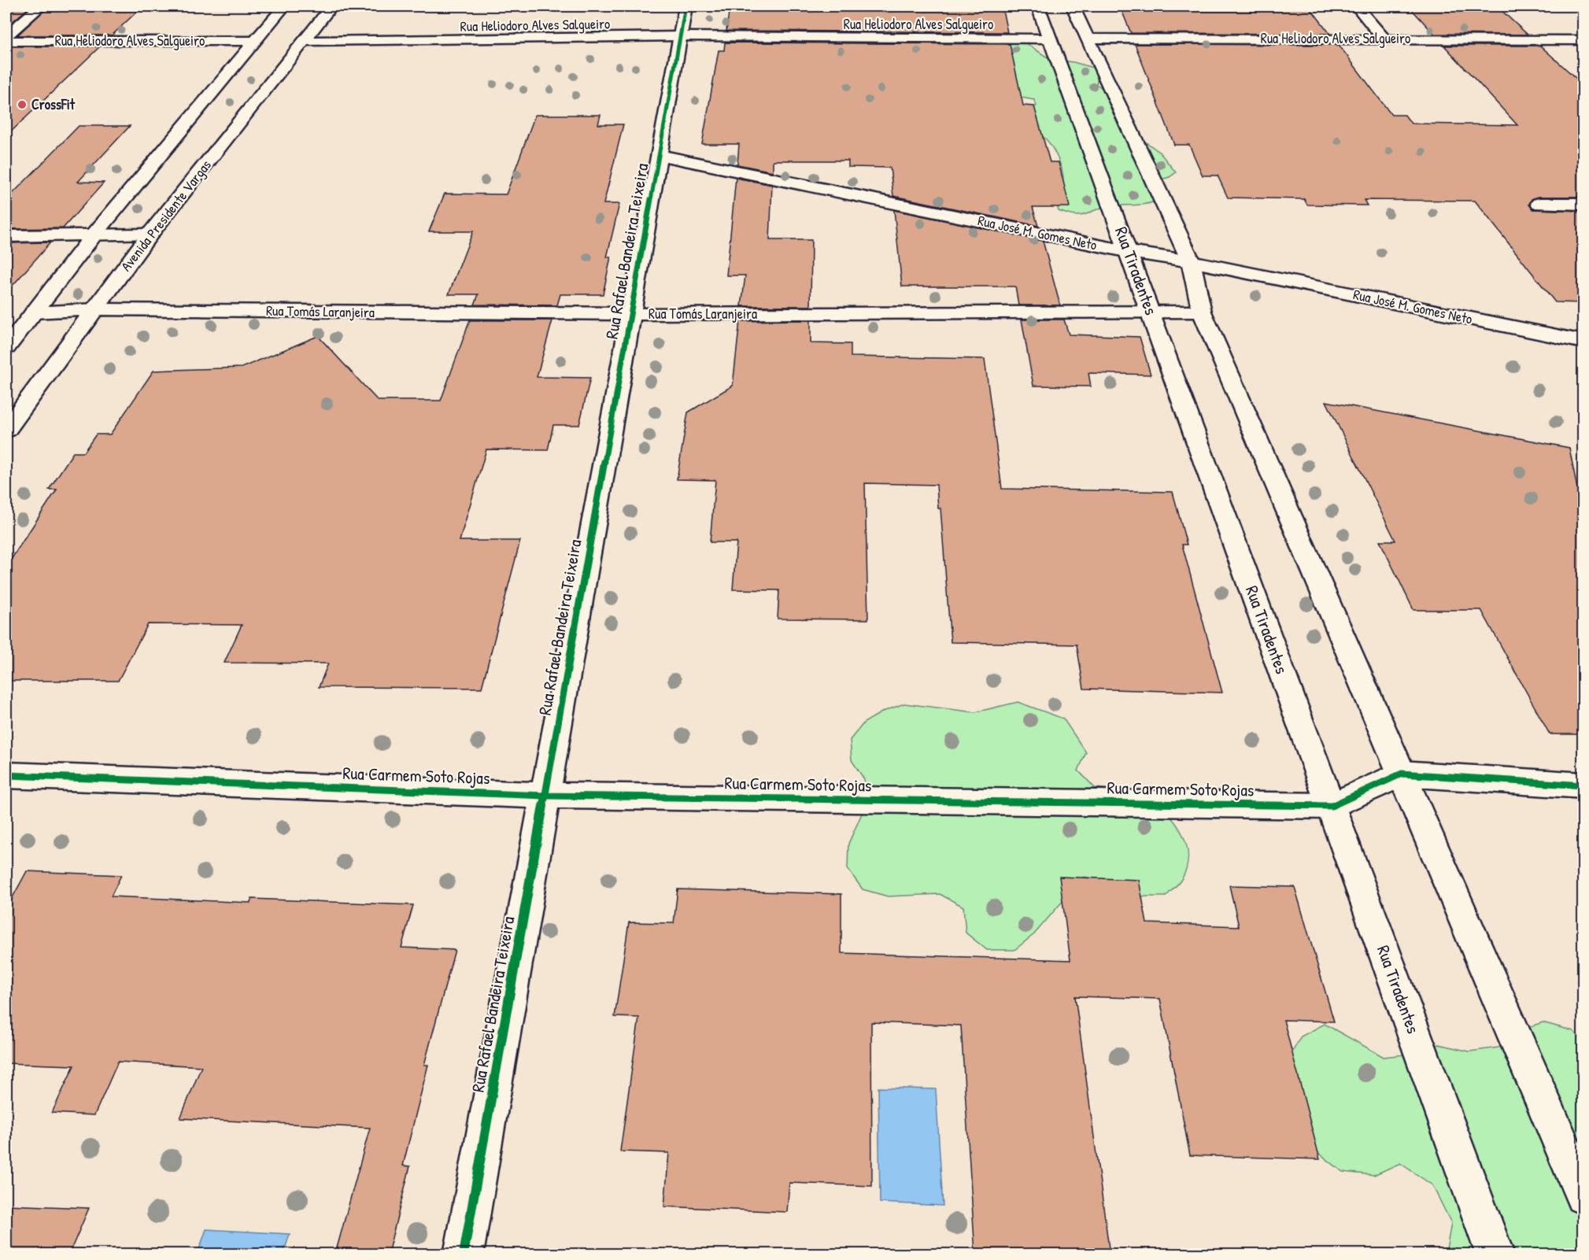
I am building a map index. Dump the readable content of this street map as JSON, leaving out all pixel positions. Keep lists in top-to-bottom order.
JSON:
{
  "streets": {
    "main road": [
      "Rua Heliodoro Alves Salgueiro",
      "Avenida Presidente Vargas",
      "Rua José M. Gomes Neto",
      "Rua Rafael Bandeira Teixeira",
      "Rua Tiradentes",
      "Rua Tomás Laranjeira",
      "Rua Carmem Soto Rojas"
    ]
  },
  "crossings": [
    ["Rua Heliodoro Alves Salgueiro", "Avenida Presidente Vargas"],
    ["Rua Heliodoro Alves Salgueiro", "Rua Rafael Bandeira Teixeira"],
    ["Rua Heliodoro Alves Salgueiro", "Rua Tiradentes"],
    ["Avenida Presidente Vargas", "Rua Tomás Laranjeira"],
    ["Rua José M. Gomes Neto", "Rua Rafael Bandeira Teixeira"],
    ["Rua José M. Gomes Neto", "Rua Tiradentes"],
    ["Rua Rafael Bandeira Teixeira", "Rua Tomás Laranjeira"],
    ["Rua Rafael Bandeira Teixeira", "Rua Carmem Soto Rojas"],
    ["Rua Tiradentes", "Rua Tomás Laranjeira"],
    ["Rua Tiradentes", "Rua Carmem Soto Rojas"]
  ],
  "places": ["CrossFit"]
}
